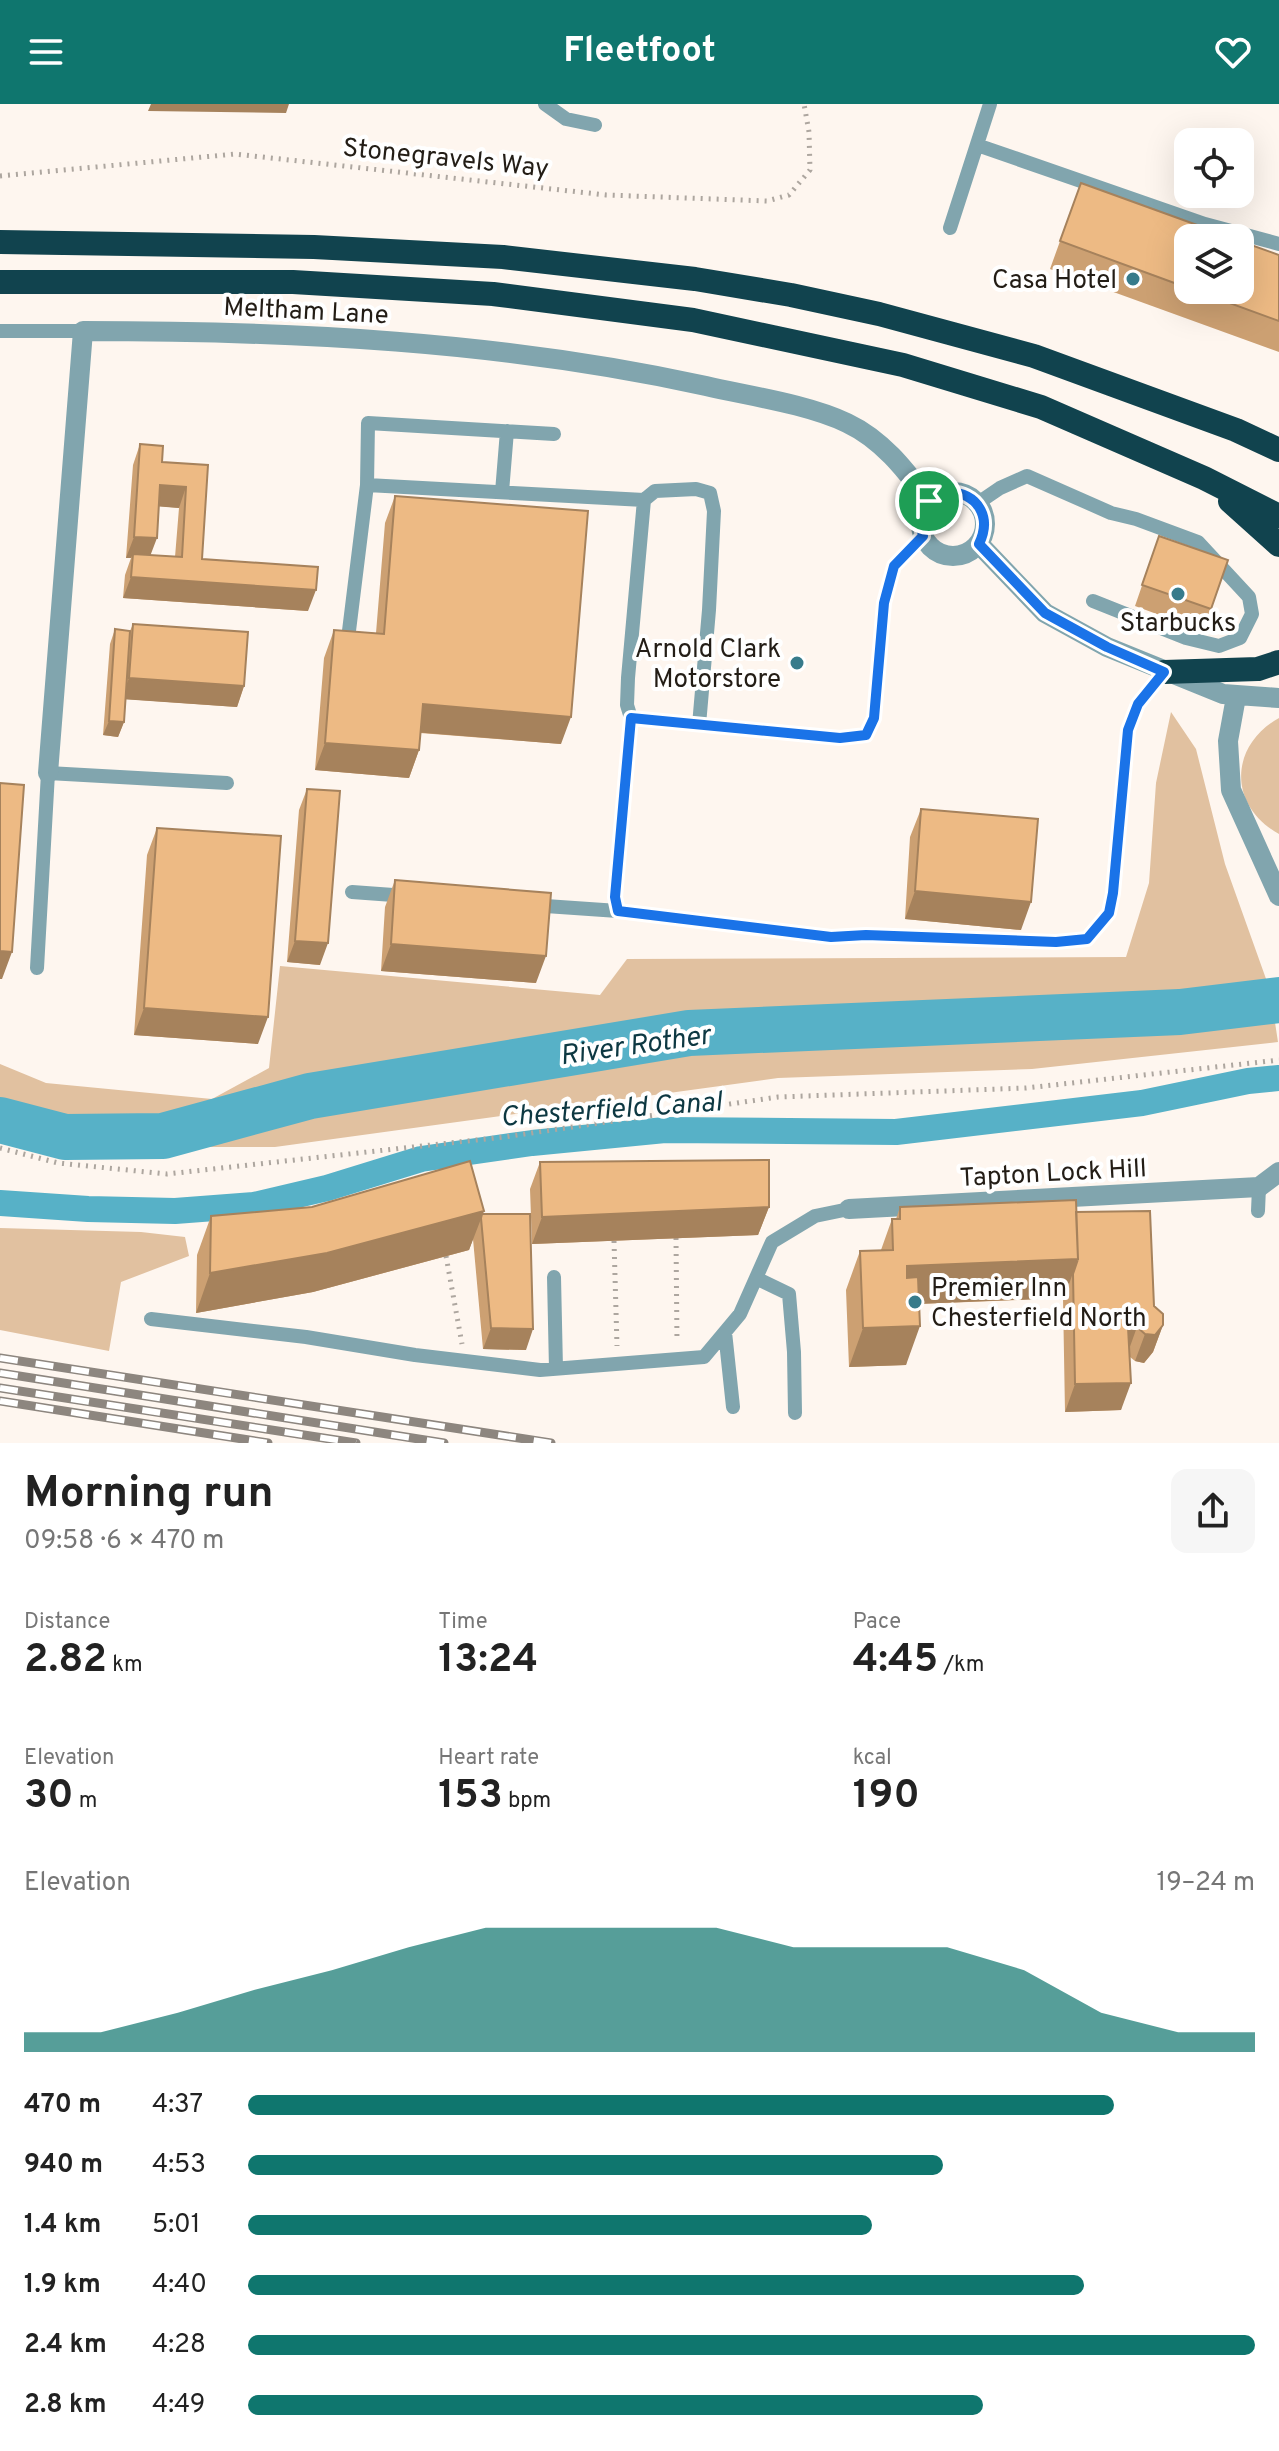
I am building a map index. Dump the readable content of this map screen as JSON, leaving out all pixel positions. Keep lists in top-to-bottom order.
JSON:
{
  "streets": {
    "street": ["Meltham Lane", "Tapton Lock Hill"],
    "path": ["Stonegravels Way"]
  },
  "water": ["River Rother", "Chesterfield Canal"],
  "places": [
    "Casa Hotel",
    "Starbucks",
    "Arnold Clark Motorstore",
    "Premier Inn Chesterfield North"
  ],
  "page": {
    "header": "Fleetfoot",
    "heading": ["Morning run", "09:58 · 6 × 470 m"],
    "stats": [
      ["Distance", "2.82 km"],
      ["Time", "13:24"],
      ["Pace", "4:45 /km"],
      ["Elevation", "30 m"],
      ["Heart rate", "153 bpm"],
      ["kcal", "190"]
    ],
    "chart": ["Elevation", "19–24 m"],
    "list": [
      {
        "name": "470 m",
        "note": "4:37"
      },
      {
        "name": "940 m",
        "note": "4:53"
      },
      {
        "name": "1.4 km",
        "note": "5:01"
      },
      {
        "name": "1.9 km",
        "note": "4:40"
      },
      {
        "name": "2.4 km",
        "note": "4:28"
      },
      {
        "name": "2.8 km",
        "note": "4:49"
      }
    ]
  }
}
